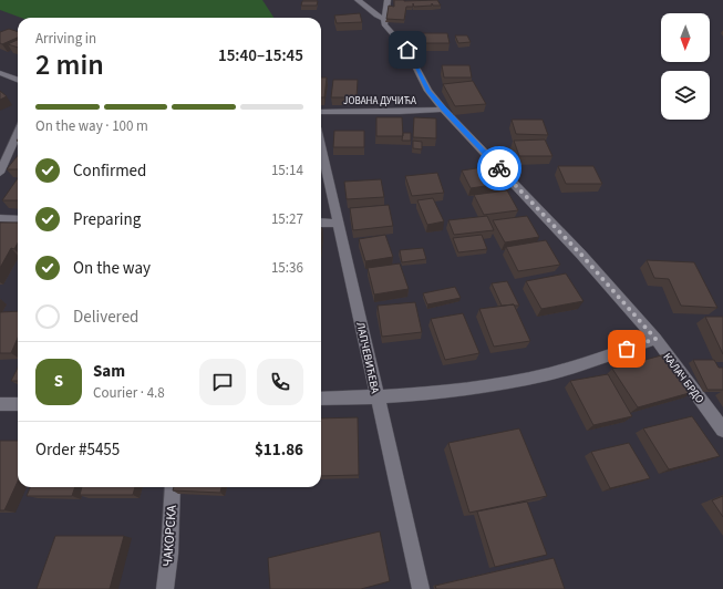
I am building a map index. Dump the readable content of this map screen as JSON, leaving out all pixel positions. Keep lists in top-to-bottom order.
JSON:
{
  "streets": {
    "street": [
      "ЈОВАНА ДУЧИЋА",
      "ЛАПЧЕВИЋЕВА",
      "КАЛАЧ БРДО",
      "ЧАКОРСКА"
    ]
  },
  "crossings": [
    ["ЈОВАНА ДУЧИЋА", "КАЛАЧ БРДО"]
  ],
  "north": "bottom",
  "page": {
    "heading": ["2 min", "Arriving in", "15:40–15:45"],
    "panel": [
      "Sam",
      "Courier · 4.8",
      "Order #5455",
      "$11.86"
    ],
    "bar": "On the way · 100 m",
    "list": [
      ["Confirmed", "15:14"],
      ["Preparing", "15:27"],
      ["On the way", "15:36"],
      "Delivered"
    ],
    "round": "S"
  }
}
